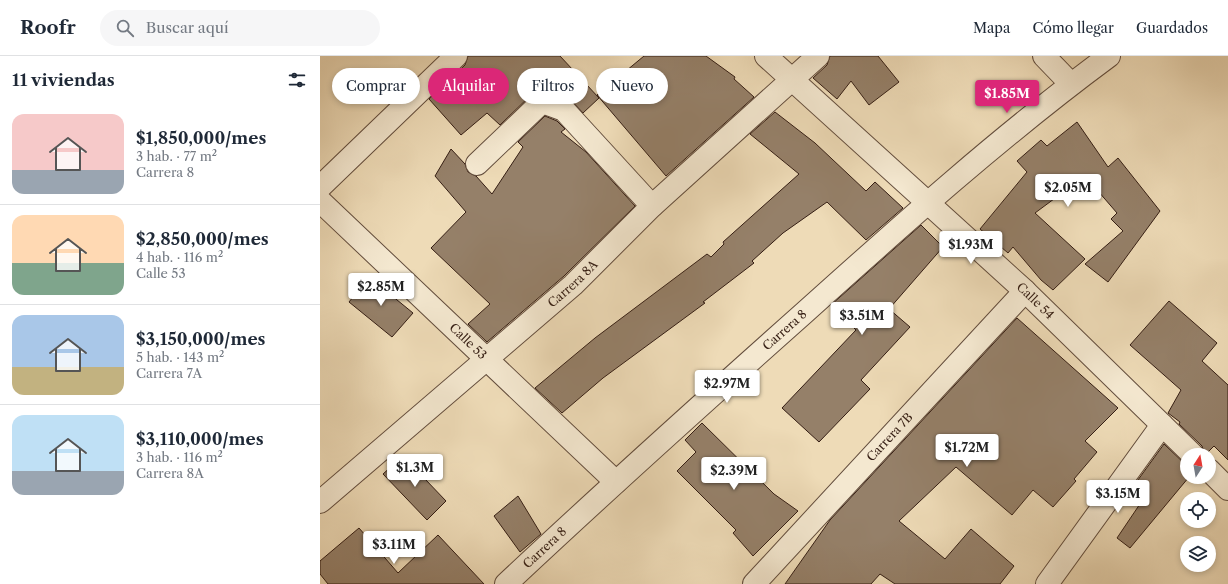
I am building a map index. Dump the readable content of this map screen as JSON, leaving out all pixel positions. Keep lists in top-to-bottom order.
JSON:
{
  "streets": {
    "street": [
      "Carrera 8A",
      "Calle 54",
      "Carrera 8",
      "Calle 53",
      "Carrera 7B"
    ]
  },
  "crossings": [
    ["Carrera 8A", "Calle 54"],
    ["Carrera 8A", "Calle 53"],
    ["Calle 54", "Carrera 8"],
    ["Calle 54", "Carrera 7B"],
    ["Carrera 8", "Calle 53"]
  ],
  "north": "top",
  "page": {
    "header": "Roofr",
    "search": "Buscar aquí",
    "nav": ["Mapa", "Cómo llegar", "Guardados"],
    "heading": "11 viviendas",
    "chip": [
      "Comprar",
      "Alquilar",
      "Filtros",
      "Nuevo"
    ],
    "price": [
      "$1.85M",
      "$2.05M",
      "$1.93M",
      "$2.85M",
      "$3.51M",
      "$2.97M",
      "$1.72M",
      "$1.3M",
      "$2.39M",
      "$3.15M",
      "$3.11M"
    ],
    "list": [
      {
        "name": "$1,850,000/mes",
        "note": "3 hab. · 77 m² · Carrera 8"
      },
      {
        "name": "$2,850,000/mes",
        "note": "4 hab. · 116 m² · Calle 53"
      },
      {
        "name": "$3,150,000/mes",
        "note": "5 hab. · 143 m² · Carrera 7A"
      },
      {
        "name": "$3,110,000/mes",
        "note": "3 hab. · 116 m² · Carrera 8A"
      }
    ]
  }
}
